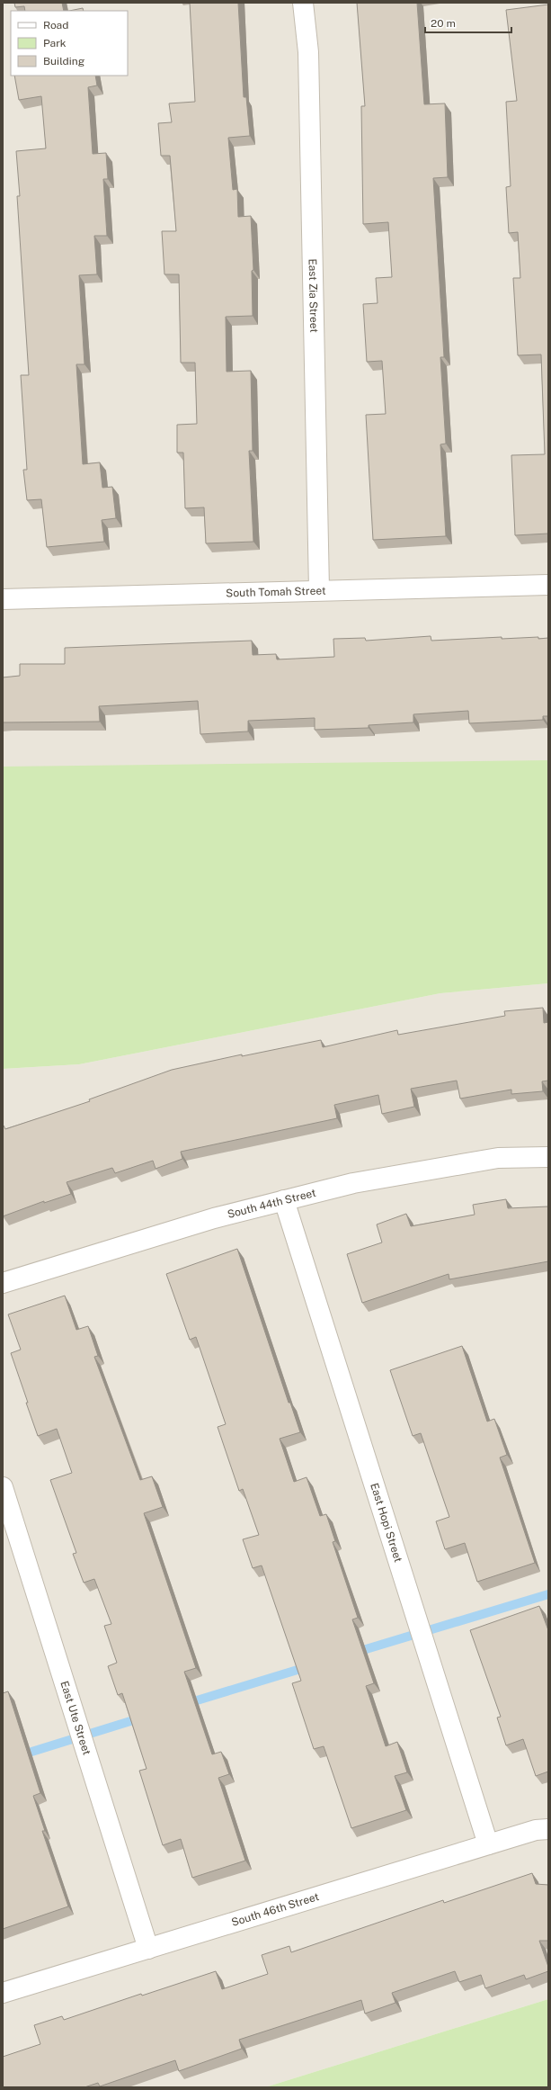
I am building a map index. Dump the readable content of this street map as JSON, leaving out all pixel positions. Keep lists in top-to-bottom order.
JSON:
{
  "streets": {
    "street": [
      "East Zia Street",
      "South Tomah Street",
      "South 44th Street",
      "East Hopi Street",
      "East Ute Street",
      "South 46th Street"
    ]
  },
  "crossings": [
    ["East Zia Street", "South Tomah Street"],
    ["South 44th Street", "East Hopi Street"],
    ["East Hopi Street", "South 46th Street"],
    ["East Ute Street", "South 46th Street"]
  ],
  "legend": ["Road", "Park", "Building"],
  "scale_bar": "20 m"
}
